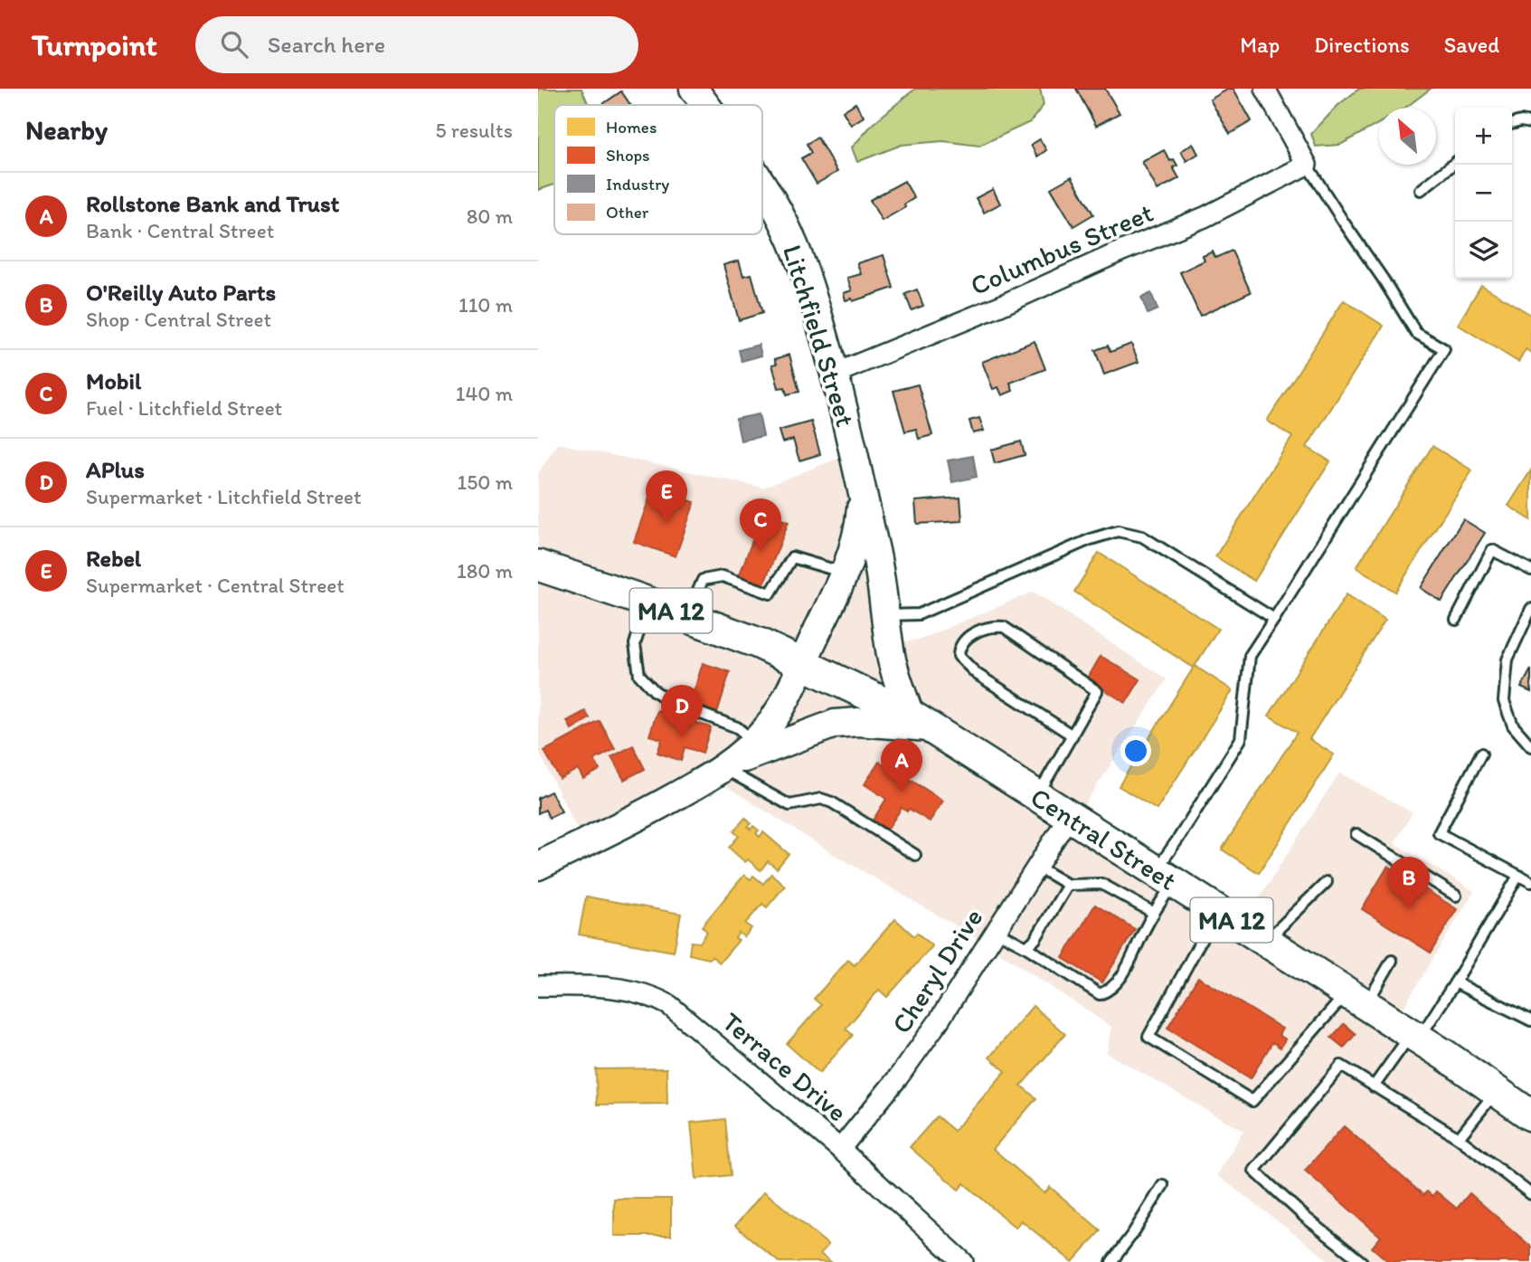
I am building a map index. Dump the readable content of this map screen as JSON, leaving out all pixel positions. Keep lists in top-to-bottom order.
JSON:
{
  "streets": {
    "main road": ["Litchfield Street", "MA 12", "Central Street"],
    "street": ["Columbus Street", "Cheryl Drive", "Terrace Drive"]
  },
  "crossings": [
    ["Columbus Street", "Litchfield Street"],
    ["Litchfield Street", "Central Street"],
    ["Central Street", "Cheryl Drive"],
    ["Cheryl Drive", "Terrace Drive"]
  ],
  "legend": [
    "Homes",
    "Shops",
    "Industry",
    "Other"
  ],
  "north": "top left",
  "page": {
    "header": "Turnpoint",
    "search": "Search here",
    "nav": ["Map", "Directions", "Saved"],
    "heading": ["Nearby", "5 results"],
    "map_buttons": ["+", "−"],
    "list": [
      {
        "mark": "A",
        "name": "Rollstone Bank and Trust",
        "note": "Bank · Central Street",
        "value": "80 m"
      },
      {
        "mark": "B",
        "name": "O'Reilly Auto Parts",
        "note": "Shop · Central Street",
        "value": "110 m"
      },
      {
        "mark": "C",
        "name": "Mobil",
        "note": "Fuel · Litchfield Street",
        "value": "140 m"
      },
      {
        "mark": "D",
        "name": "APlus",
        "note": "Supermarket · Litchfield Street",
        "value": "150 m"
      },
      {
        "mark": "E",
        "name": "Rebel",
        "note": "Supermarket · Central Street",
        "value": "180 m"
      }
    ],
    "pins": [
      "E",
      "C",
      "D",
      "A",
      "B"
    ]
  }
}
